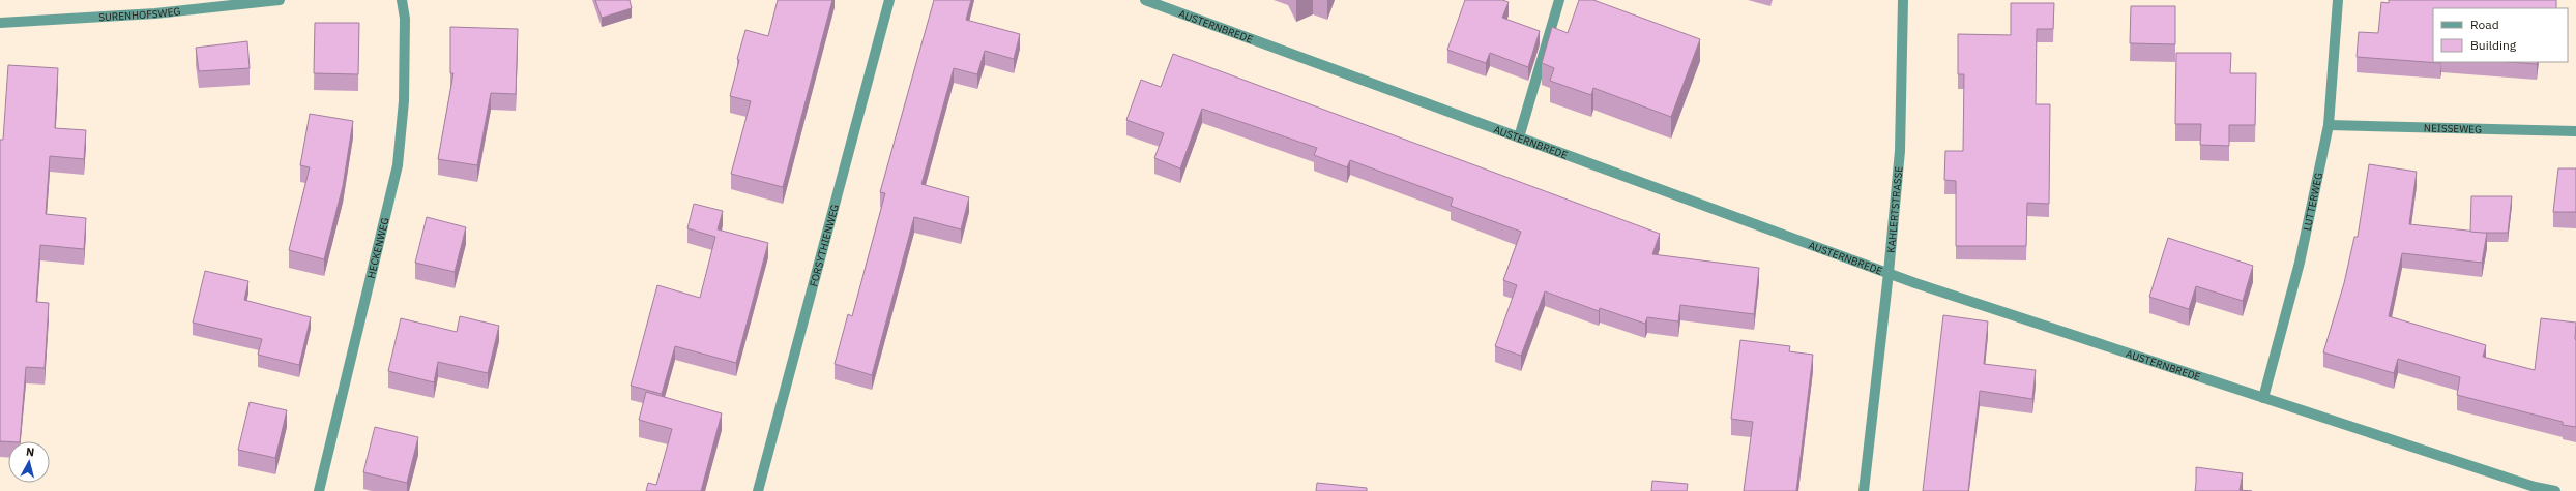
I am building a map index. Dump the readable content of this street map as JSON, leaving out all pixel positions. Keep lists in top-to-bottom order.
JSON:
{
  "streets": {
    "street": [
      "SURENHOFSWEG",
      "AUSTERNBREDE",
      "NEISSEWEG",
      "LUTTERWEG",
      "KAHLERTSTRASSE",
      "FORSYTHIENWEG",
      "HECKENWEG"
    ]
  },
  "crossings": [
    ["AUSTERNBREDE", "LUTTERWEG"],
    ["AUSTERNBREDE", "KAHLERTSTRASSE"],
    ["NEISSEWEG", "LUTTERWEG"]
  ],
  "legend": ["Road", "Building"],
  "north": "top"
}
